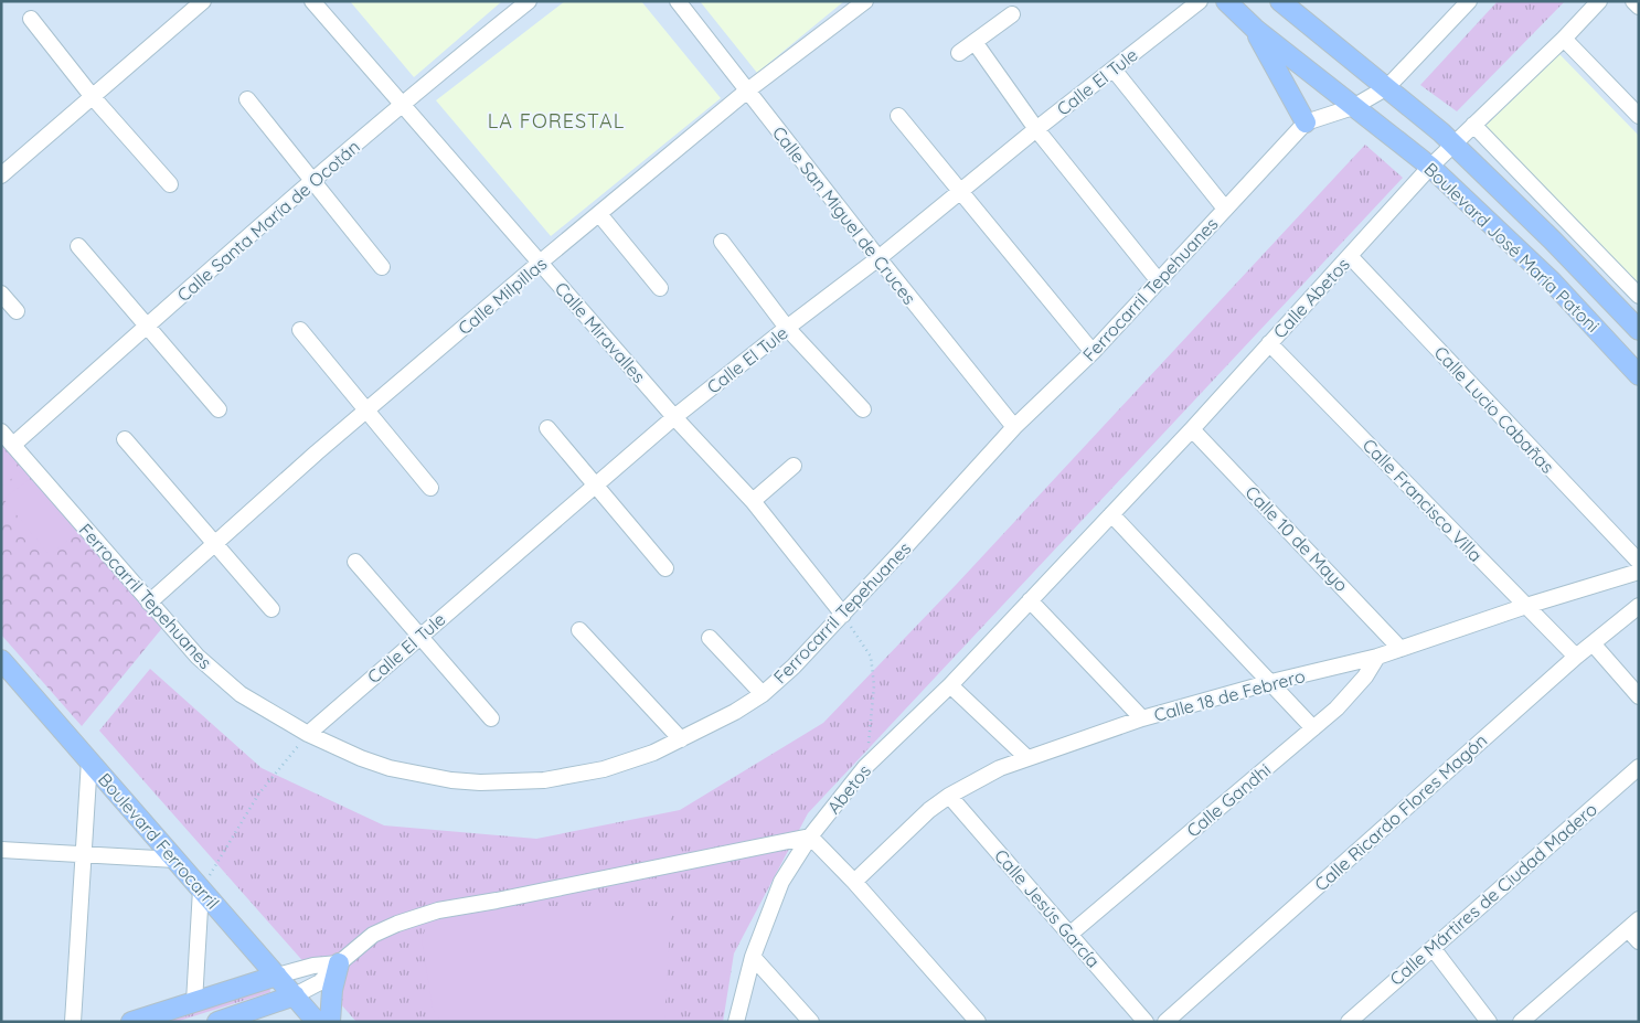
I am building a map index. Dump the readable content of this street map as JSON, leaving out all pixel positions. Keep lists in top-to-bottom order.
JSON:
{
  "streets": {
    "main road": ["Boulevard José María Patoni", "Boulevard Ferrocarril"],
    "street": [
      "Calle El Tule",
      "Calle San Miguel de Cruces",
      "Calle Santa María de Ocotán",
      "Ferrocarril Tepehuanes",
      "Calle Milpillas",
      "Calle Abetos",
      "Calle Miravalles",
      "Calle Lucio Cabañas",
      "Calle Francisco Villa",
      "Calle 10 de Mayo",
      "Calle 18 de Febrero",
      "Abetos",
      "Calle Gandhi",
      "Calle Ricardo Flores Magón",
      "Calle Mártires de Ciudad Madero",
      "Calle Jesús García"
    ]
  },
  "crossings": [
    ["Calle El Tule", "Calle San Miguel de Cruces"],
    ["Calle El Tule", "Ferrocarril Tepehuanes"],
    ["Calle El Tule", "Calle Miravalles"],
    ["Calle San Miguel de Cruces", "Ferrocarril Tepehuanes"],
    ["Calle San Miguel de Cruces", "Calle Milpillas"],
    ["Calle Santa María de Ocotán", "Ferrocarril Tepehuanes"],
    ["Calle Santa María de Ocotán", "Calle Miravalles"],
    ["Boulevard José María Patoni", "Calle Abetos"],
    ["Ferrocarril Tepehuanes", "Calle Milpillas"],
    ["Ferrocarril Tepehuanes", "Calle Miravalles"],
    ["Calle Milpillas", "Calle Miravalles"],
    ["Calle Abetos", "Calle Lucio Cabañas"],
    ["Calle Abetos", "Calle Francisco Villa"],
    ["Calle Abetos", "Calle 10 de Mayo"],
    ["Calle Abetos", "Abetos"],
    ["Calle Francisco Villa", "Calle 18 de Febrero"],
    ["Calle Francisco Villa", "Calle Ricardo Flores Magón"],
    ["Calle 10 de Mayo", "Calle 18 de Febrero"],
    ["Calle 18 de Febrero", "Calle Gandhi"],
    ["Calle 18 de Febrero", "Calle Jesús García"],
    ["Calle Gandhi", "Calle Jesús García"]
  ],
  "districts": ["LA FORESTAL"]
}
